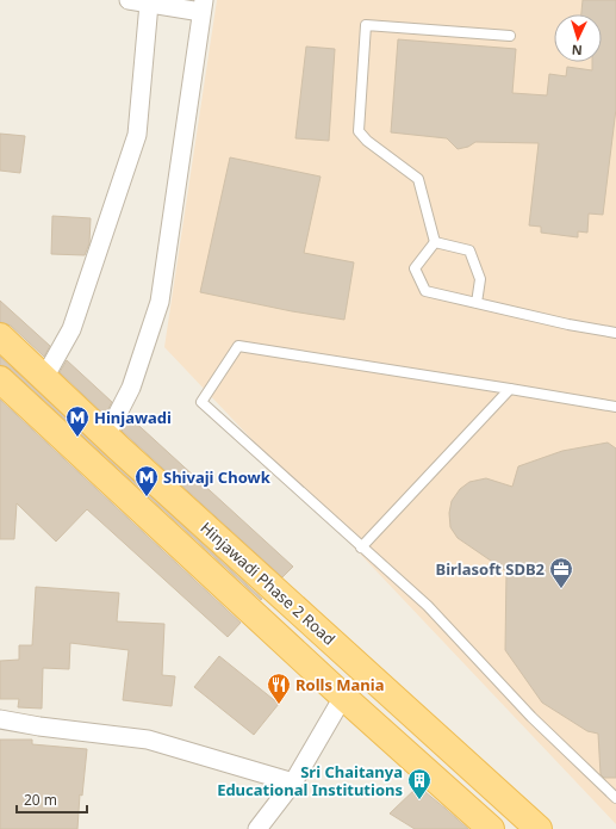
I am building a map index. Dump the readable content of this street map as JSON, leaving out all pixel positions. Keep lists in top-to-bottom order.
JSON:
{
  "streets": {
    "main road": ["Hinjawadi Phase 2 Road"]
  },
  "places": {
    "metro station": ["Hinjawadi", "Shivaji Chowk"],
    "office": ["Birlasoft SDB2"],
    "restaurant": ["Rolls Mania"],
    "building": ["Sri Chaitanya Educational Institutions"]
  },
  "scale_bar": "20 m",
  "north": "bottom"
}
